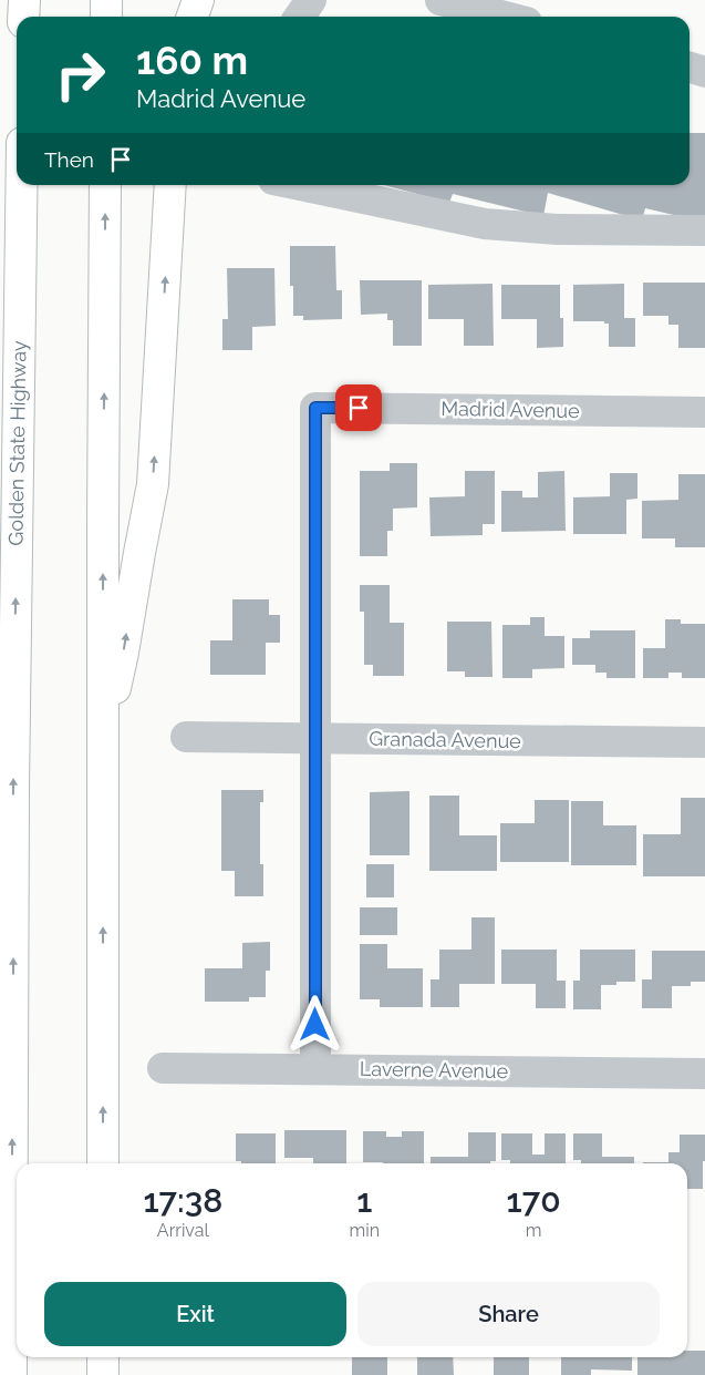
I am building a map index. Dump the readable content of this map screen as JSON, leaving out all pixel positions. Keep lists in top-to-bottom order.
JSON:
{
  "streets": {
    "highway": ["Golden State Highway"],
    "street": ["Madrid Avenue", "Granada Avenue", "Laverne Avenue"]
  },
  "crossings": [
    ["Madrid Avenue", "Granada Avenue"]
  ],
  "page": {
    "turn": ["160 m", "Madrid Avenue"],
    "then": "Then",
    "eta": [
      "17:38",
      "Arrival",
      "1",
      "min",
      "170",
      "m"
    ],
    "buttons": ["Exit", "Share"]
  }
}
